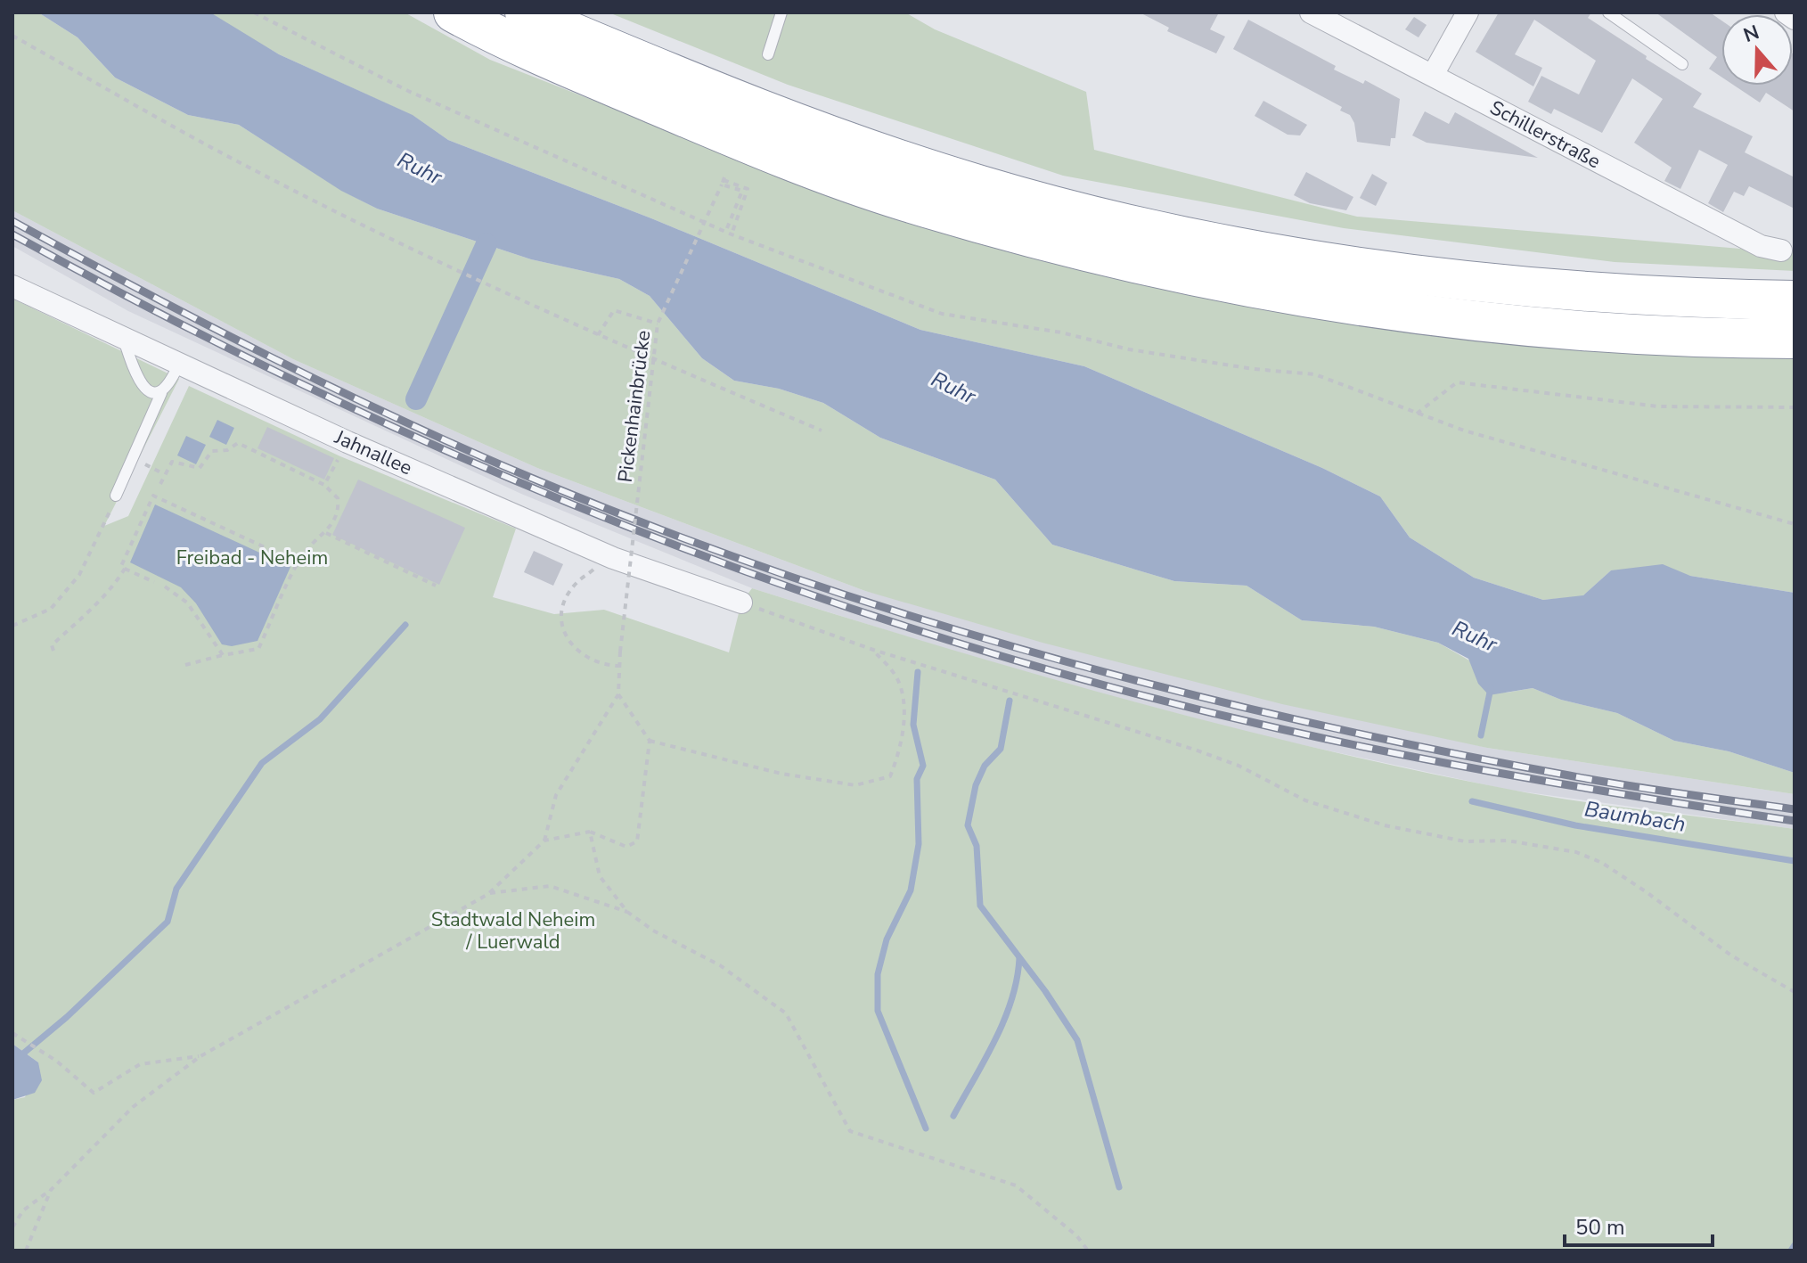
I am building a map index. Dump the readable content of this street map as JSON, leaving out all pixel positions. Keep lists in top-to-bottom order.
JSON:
{
  "streets": {
    "street": ["Schillerstraße", "Jahnallee"],
    "path": ["Pickenhainbrücke"]
  },
  "water": ["Ruhr", "Baumbach"],
  "parks": ["Freibad - Neheim", "Stadtwald Neheim / Luerwald"],
  "scale_bar": "50 m",
  "north": "top"
}
